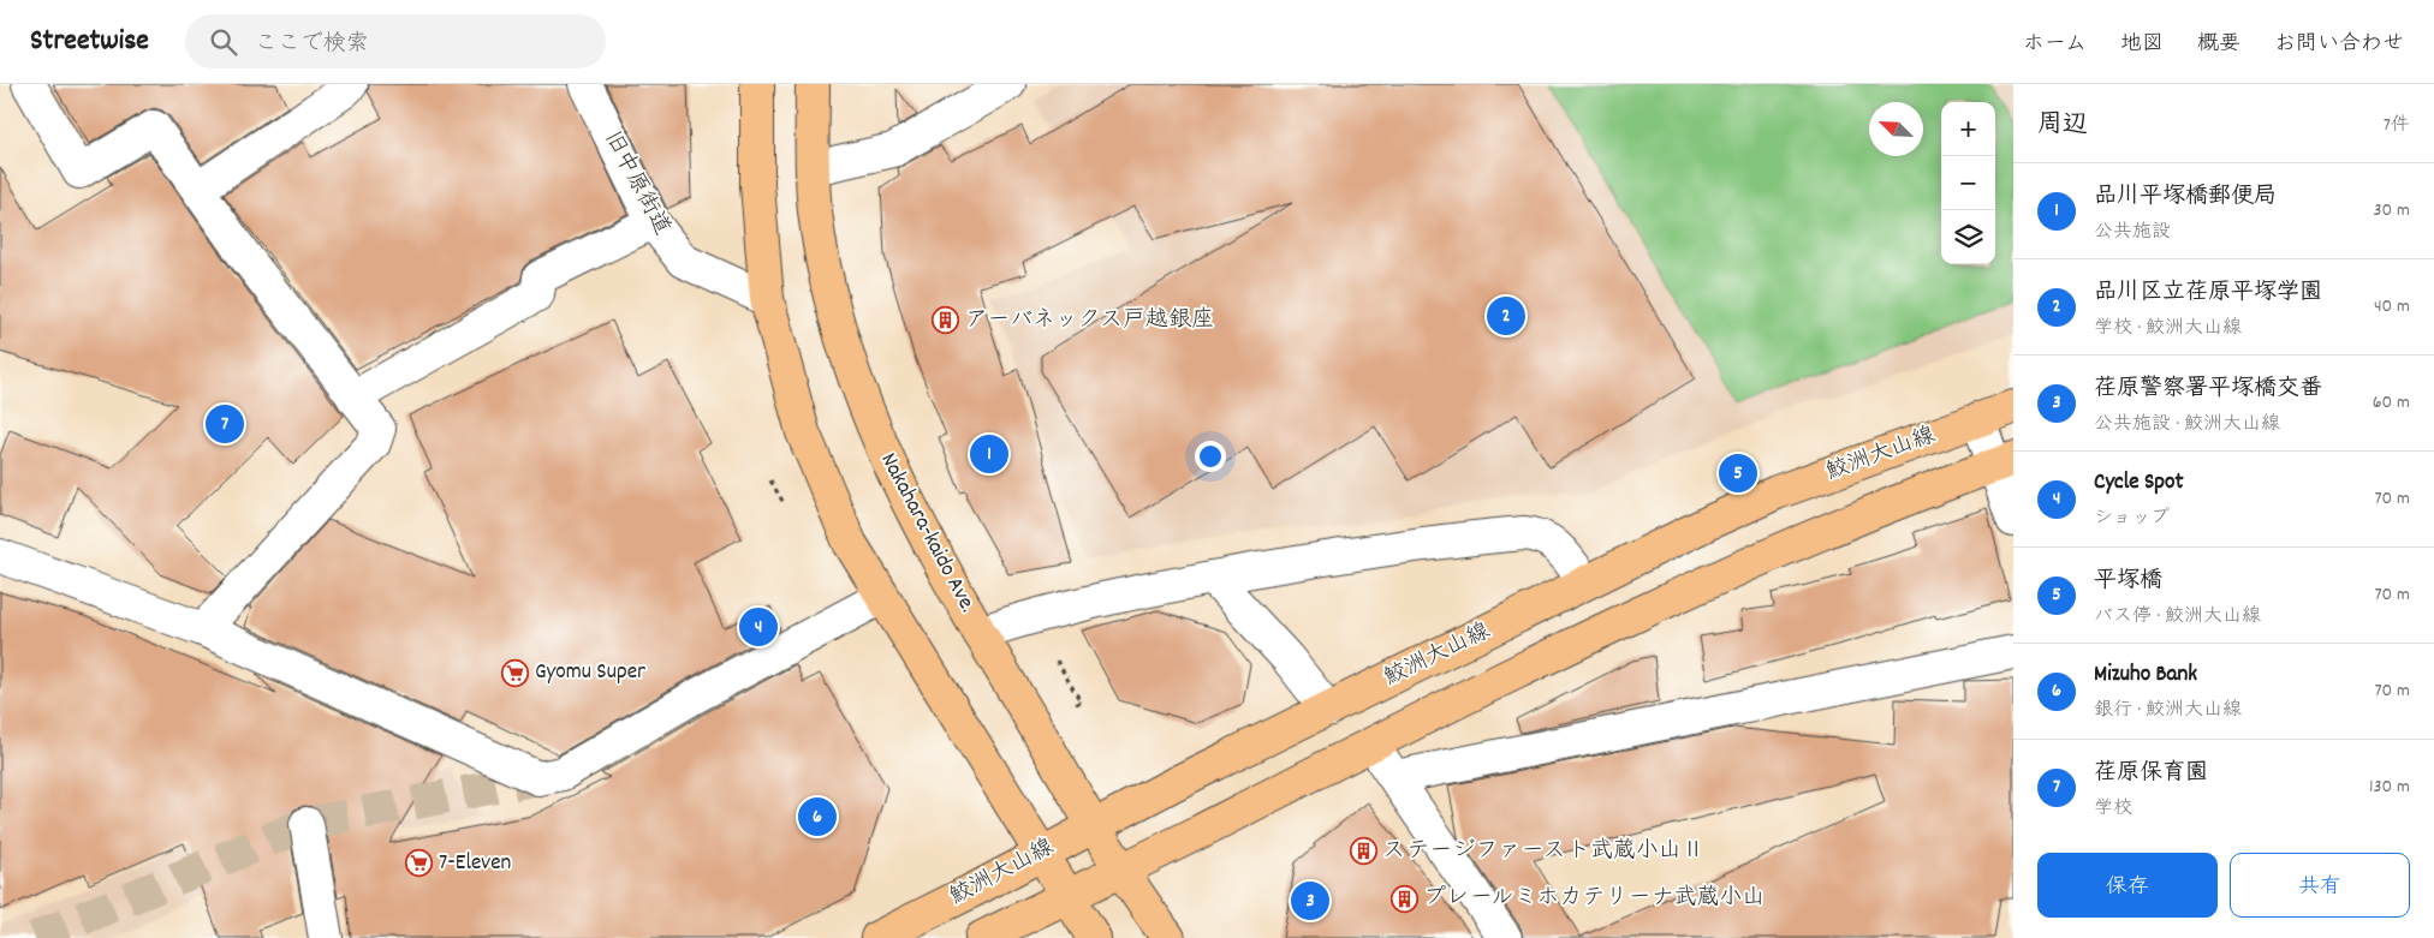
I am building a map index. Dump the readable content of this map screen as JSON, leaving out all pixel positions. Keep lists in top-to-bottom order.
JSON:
{
  "streets": {
    "main road": ["鮫洲大山線", "Nakahara-kaido Ave."],
    "street": ["旧中原街道"]
  },
  "crossings": [
    ["鮫洲大山線", "Nakahara-kaido Ave."]
  ],
  "places": {
    "building": ["アーバネックス戸越銀座", "ステージファースト武蔵小山Ⅱ", "プレールミホカテリーナ武蔵小山"],
    "supermarket": ["Gyomu Super", "7-Eleven"]
  },
  "north": "top left",
  "page": {
    "header": "Streetwise",
    "search": "ここで検索",
    "nav": [
      "ホーム",
      "地図",
      "概要",
      "お問い合わせ"
    ],
    "heading": ["周辺", "7件"],
    "map_buttons": ["+", "−"],
    "list": [
      {
        "mark": "1",
        "name": "品川平塚橋郵便局",
        "note": "公共施設",
        "value": "30 m"
      },
      {
        "mark": "2",
        "name": "品川区立荏原平塚学園",
        "note": "学校 · 鮫洲大山線",
        "value": "40 m"
      },
      {
        "mark": "3",
        "name": "荏原警察署平塚橋交番",
        "note": "公共施設 · 鮫洲大山線",
        "value": "60 m"
      },
      {
        "mark": "4",
        "name": "Cycle Spot",
        "note": "ショップ",
        "value": "70 m"
      },
      {
        "mark": "5",
        "name": "平塚橋",
        "note": "バス停 · 鮫洲大山線",
        "value": "70 m"
      },
      {
        "mark": "6",
        "name": "Mizuho Bank",
        "note": "銀行 · 鮫洲大山線",
        "value": "70 m"
      },
      {
        "mark": "7",
        "name": "荏原保育園",
        "note": "学校",
        "value": "130 m"
      }
    ],
    "pins": [
      "2",
      "7",
      "1",
      "5",
      "4",
      "6",
      "3"
    ],
    "buttons": ["保存", "共有"]
  }
}
